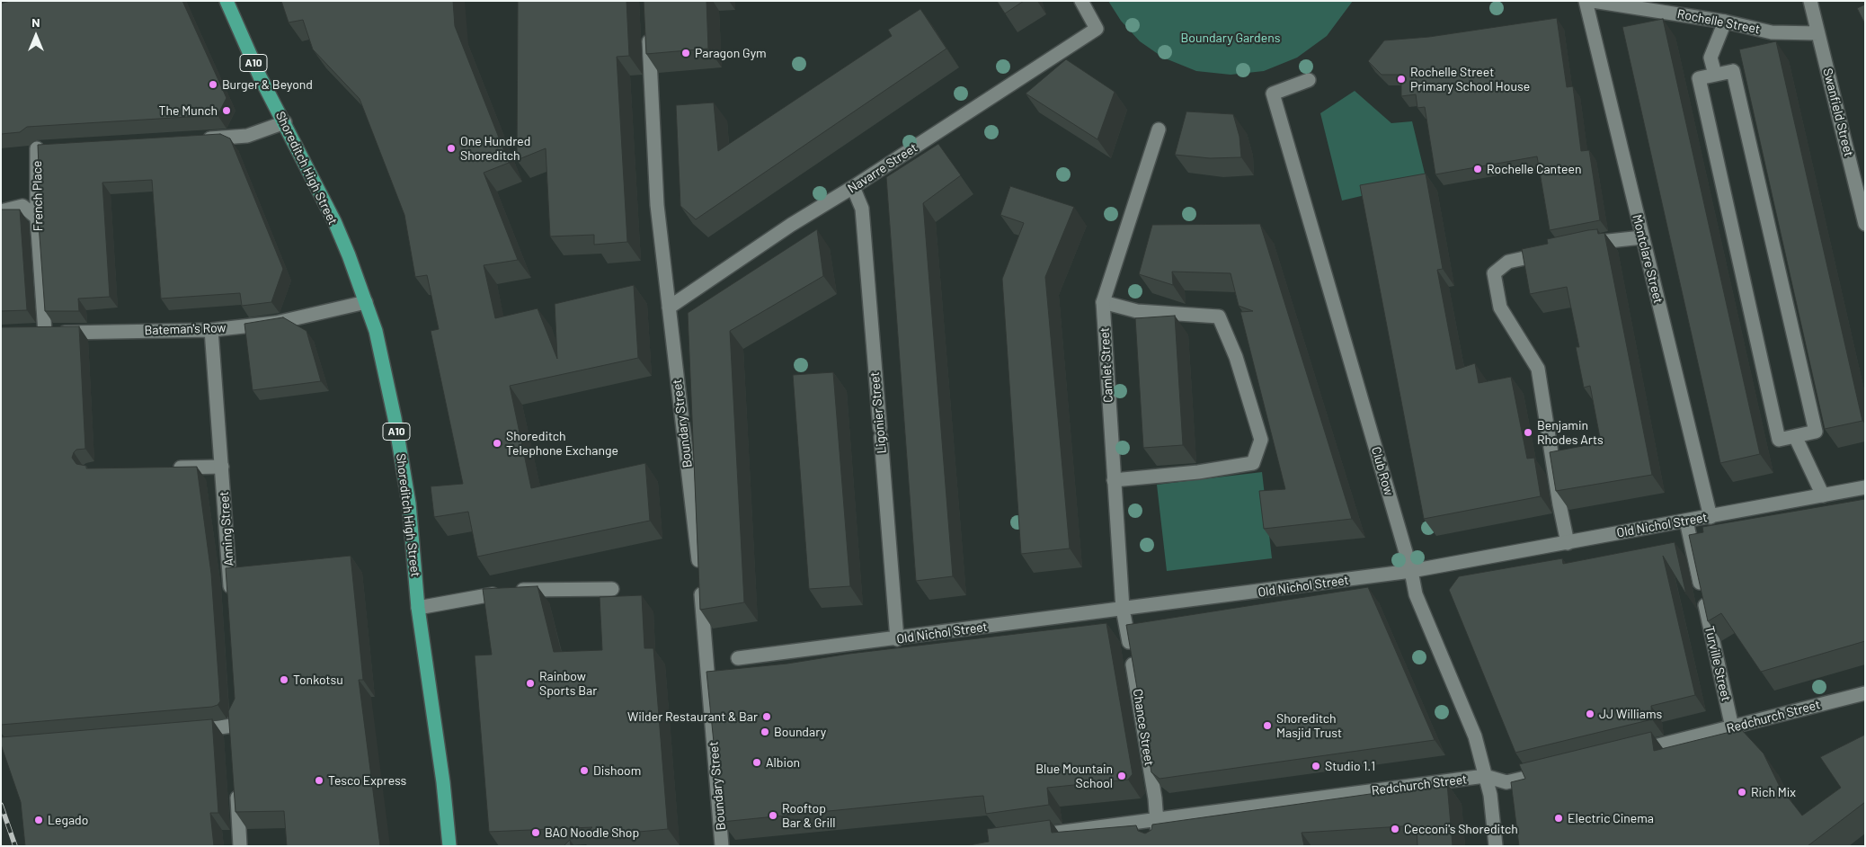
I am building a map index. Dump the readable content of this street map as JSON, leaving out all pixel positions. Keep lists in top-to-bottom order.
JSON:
{
  "streets": {
    "highway": ["A10", "Shoreditch High Street"],
    "street": [
      "Rochelle Street",
      "Swanfield Street",
      "Navarre Street",
      "French Place",
      "Montclare Street",
      "Bateman's Row",
      "Camlet Street",
      "Ligonier Street",
      "Boundary Street",
      "Club Row",
      "Old Nichol Street",
      "Anning Street",
      "Turville Street",
      "Redchurch Street",
      "Chance Street"
    ]
  },
  "crossings": [
    ["Rochelle Street", "Swanfield Street"],
    ["Shoreditch High Street", "Bateman's Row"],
    ["Navarre Street", "Ligonier Street"],
    ["Navarre Street", "Boundary Street"],
    ["French Place", "Bateman's Row"],
    ["Montclare Street", "Old Nichol Street"],
    ["Bateman's Row", "Anning Street"],
    ["Camlet Street", "Old Nichol Street"],
    ["Camlet Street", "Chance Street"],
    ["Ligonier Street", "Old Nichol Street"],
    ["Club Row", "Old Nichol Street"],
    ["Club Row", "Redchurch Street"],
    ["Old Nichol Street", "Turville Street"],
    ["Old Nichol Street", "Chance Street"],
    ["Turville Street", "Redchurch Street"],
    ["Redchurch Street", "Chance Street"]
  ],
  "parks": ["Boundary Gardens"],
  "places": [
    "Paragon Gym",
    "Rochelle Street Primary School House",
    "Burger & Beyond",
    "The Munch",
    "One Hundred Shoreditch",
    "Rochelle Canteen",
    "Benjamin Rhodes Arts",
    "Shoreditch Telephone Exchange",
    "Tonkotsu",
    "Rainbow Sports Bar",
    "JJ Williams",
    "Wilder Restaurant & Bar",
    "Shoreditch Masjid Trust",
    "Boundary",
    "Albion",
    "Studio 1.1",
    "Dishoom",
    "Blue Mountain School",
    "Tesco Express",
    "Rich Mix",
    "Rooftop Bar & Grill",
    "Electric Cinema",
    "Legado",
    "Cecconi's Shoreditch",
    "BAO Noodle Shop"
  ],
  "north": "top"
}
